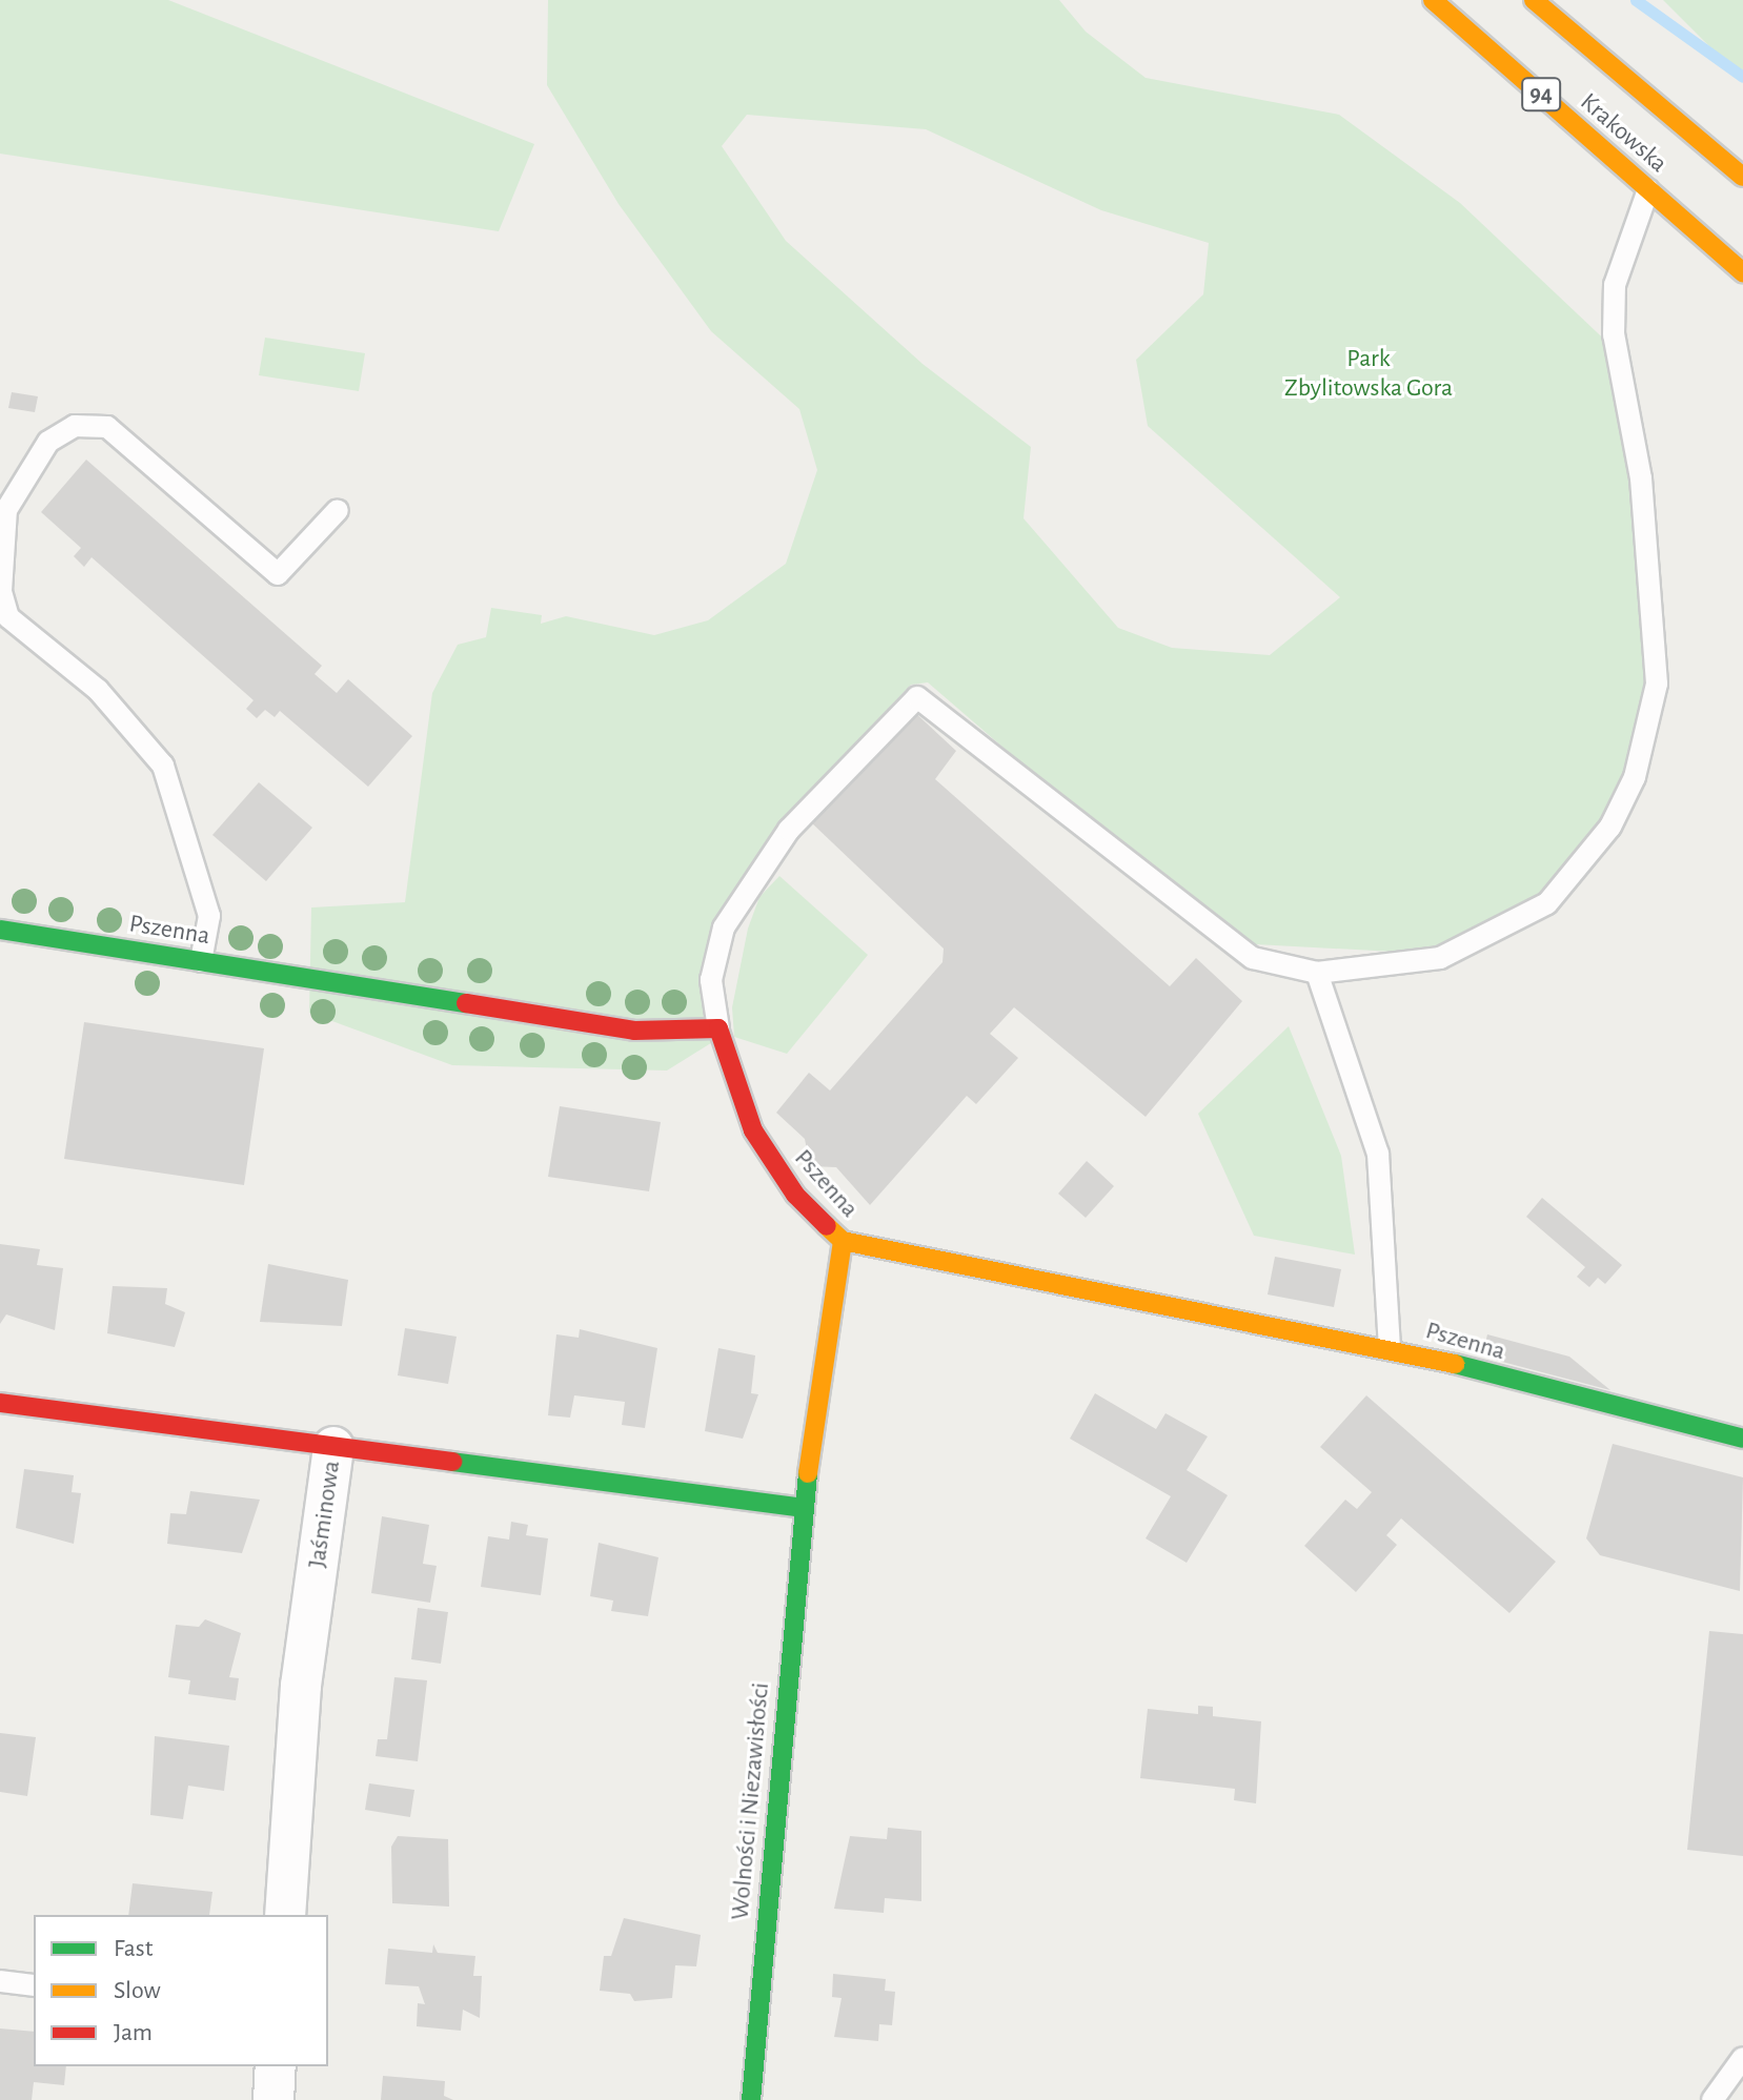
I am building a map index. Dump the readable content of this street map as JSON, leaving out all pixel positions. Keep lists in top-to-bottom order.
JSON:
{
  "streets": {
    "street": [
      "94",
      "Krakowska",
      "Pszenna",
      "Jaśminowa",
      "Wolności i Niezawisłości"
    ]
  },
  "crossings": [
    ["Pszenna", "Wolności i Niezawisłości"]
  ],
  "parks": ["Park Zbylitowska Gora"],
  "legend": ["Fast", "Slow", "Jam"]
}
